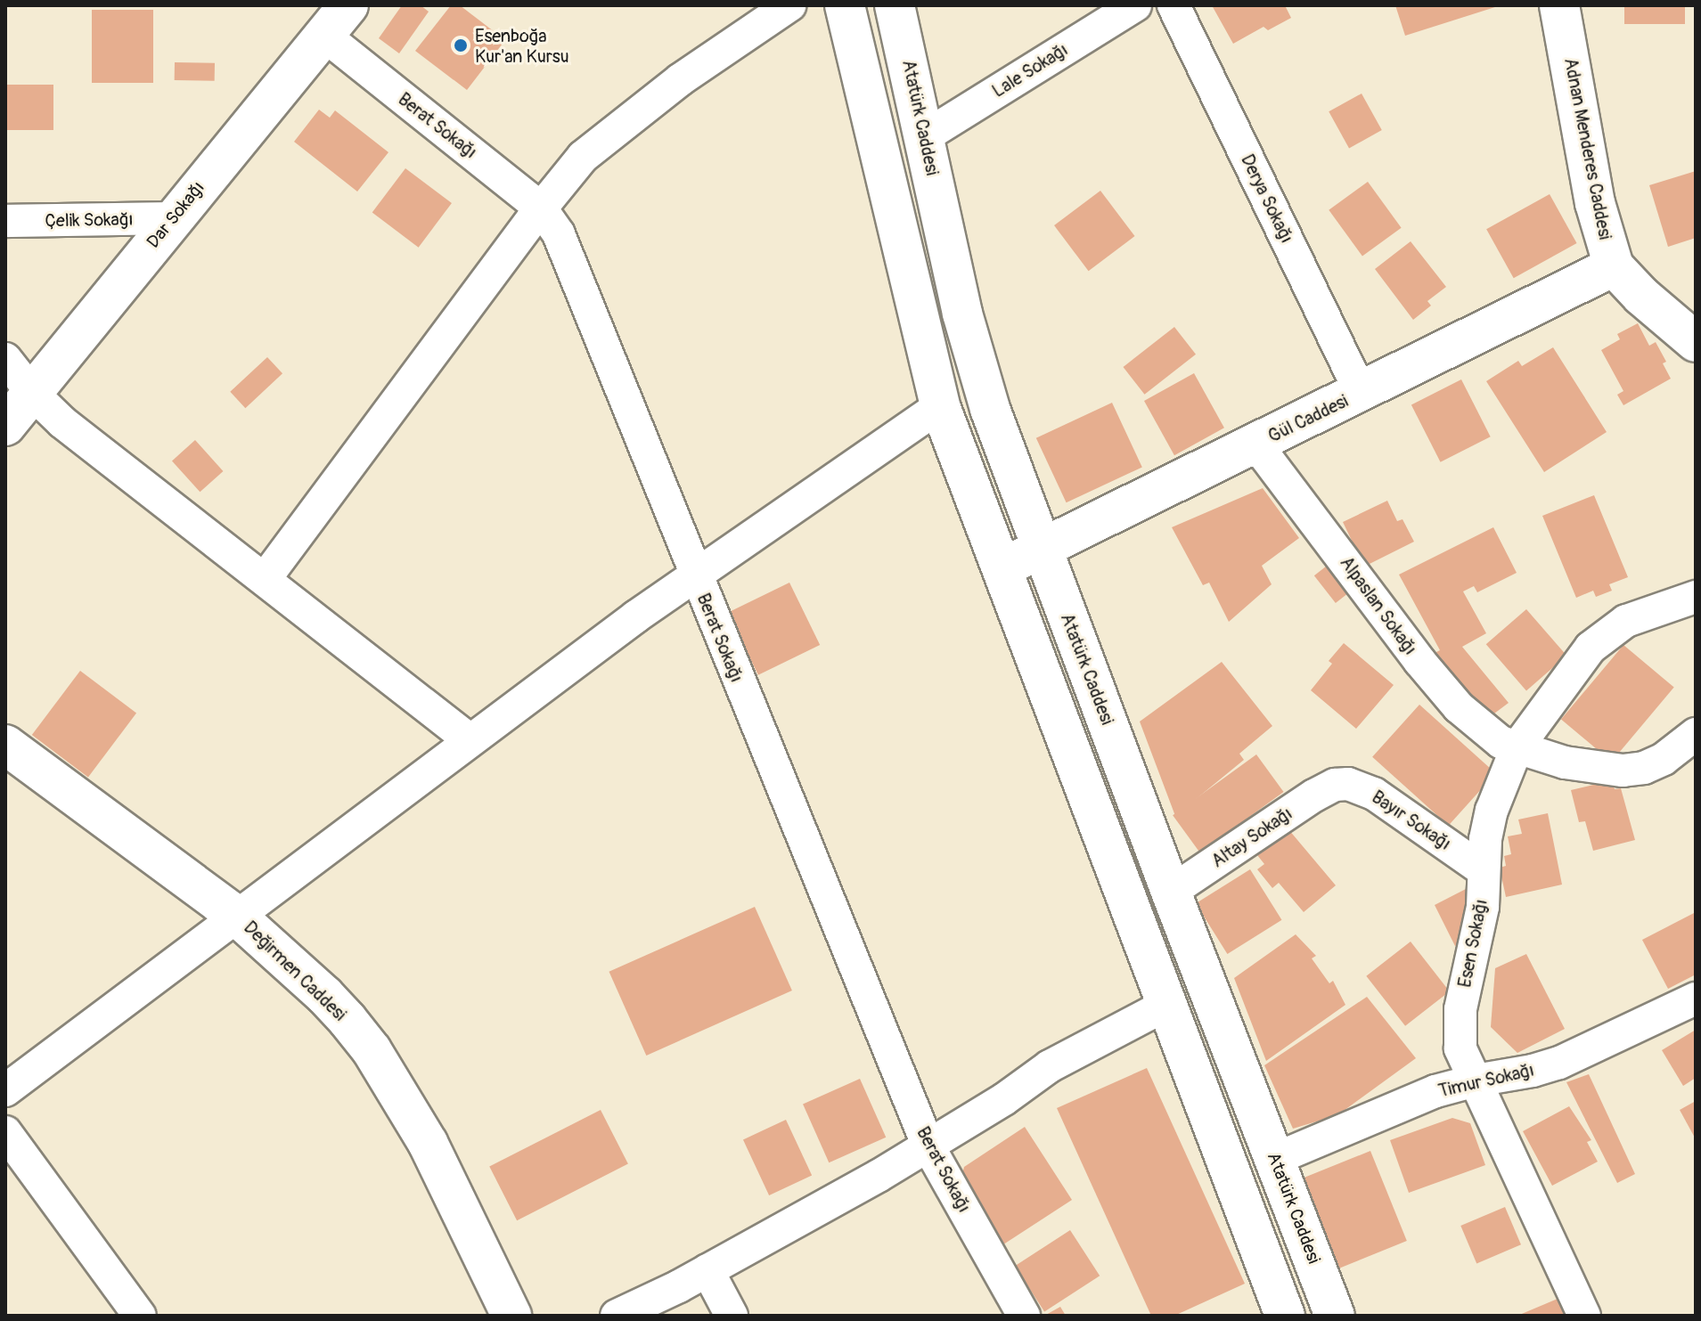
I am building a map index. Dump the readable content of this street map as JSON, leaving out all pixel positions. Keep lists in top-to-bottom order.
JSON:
{
  "streets": {
    "street": [
      "Lale Sokağı",
      "Atatürk Caddesi",
      "Berat Sokağı",
      "Adnan Menderes Caddesi",
      "Derya Sokağı",
      "Dar Sokağı",
      "Çelik Sokağı",
      "Gül Caddesi",
      "Alpaslan Sokağı",
      "Bayır Sokağı",
      "Altay Sokağı",
      "Esen Sokağı",
      "Değirmen Caddesi",
      "Timur Sokağı"
    ]
  },
  "crossings": [
    ["Lale Sokağı", "Atatürk Caddesi"],
    ["Atatürk Caddesi", "Gül Caddesi"],
    ["Atatürk Caddesi", "Altay Sokağı"],
    ["Atatürk Caddesi", "Timur Sokağı"],
    ["Berat Sokağı", "Dar Sokağı"],
    ["Adnan Menderes Caddesi", "Gül Caddesi"],
    ["Derya Sokağı", "Gül Caddesi"],
    ["Dar Sokağı", "Çelik Sokağı"],
    ["Gül Caddesi", "Alpaslan Sokağı"],
    ["Alpaslan Sokağı", "Esen Sokağı"],
    ["Bayır Sokağı", "Altay Sokağı"],
    ["Bayır Sokağı", "Esen Sokağı"],
    ["Esen Sokağı", "Timur Sokağı"]
  ],
  "places": ["Esenboğa Kur'an Kursu"]
}
